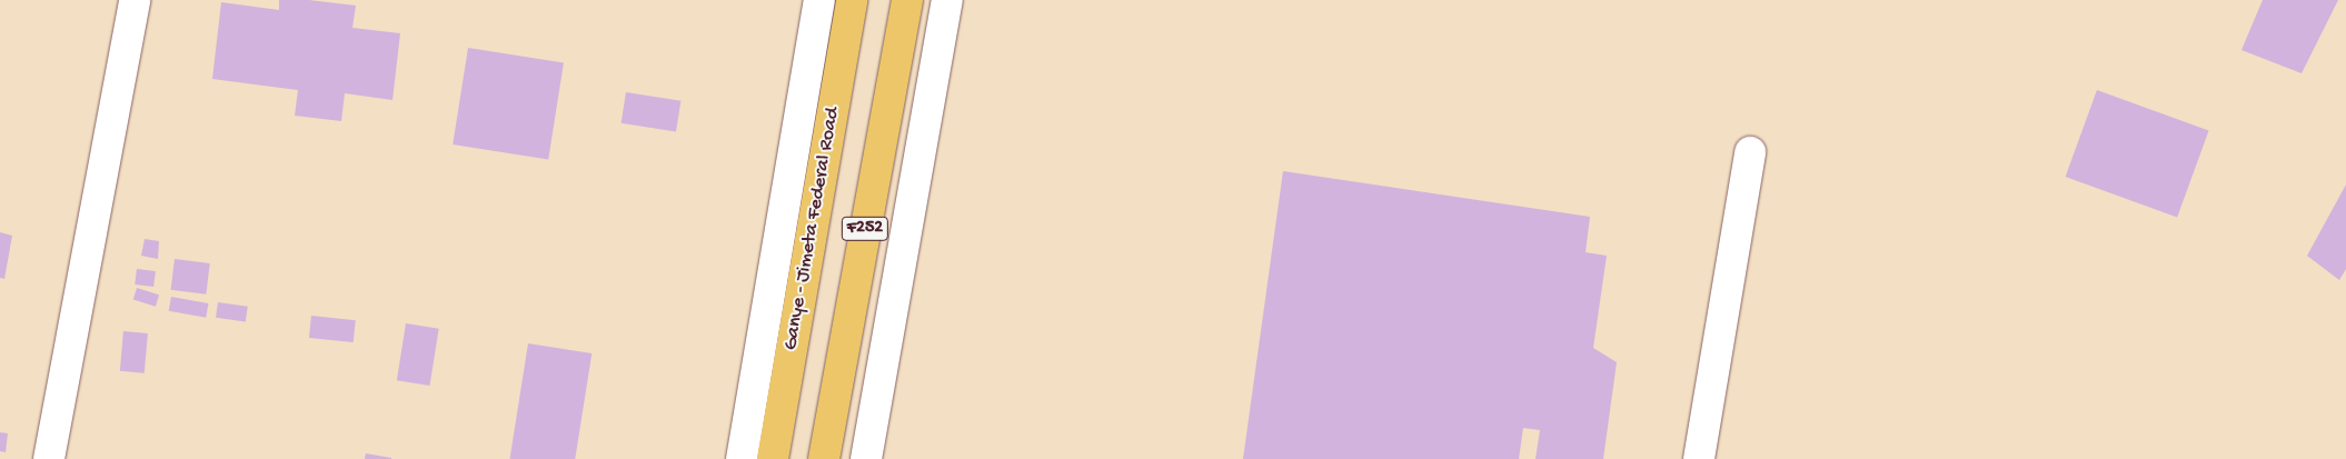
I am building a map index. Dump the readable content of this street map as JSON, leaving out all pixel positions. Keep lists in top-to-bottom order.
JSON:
{
  "streets": {
    "main road": ["Ganye - Jimeta Federal Road", "F252"]
  }
}
